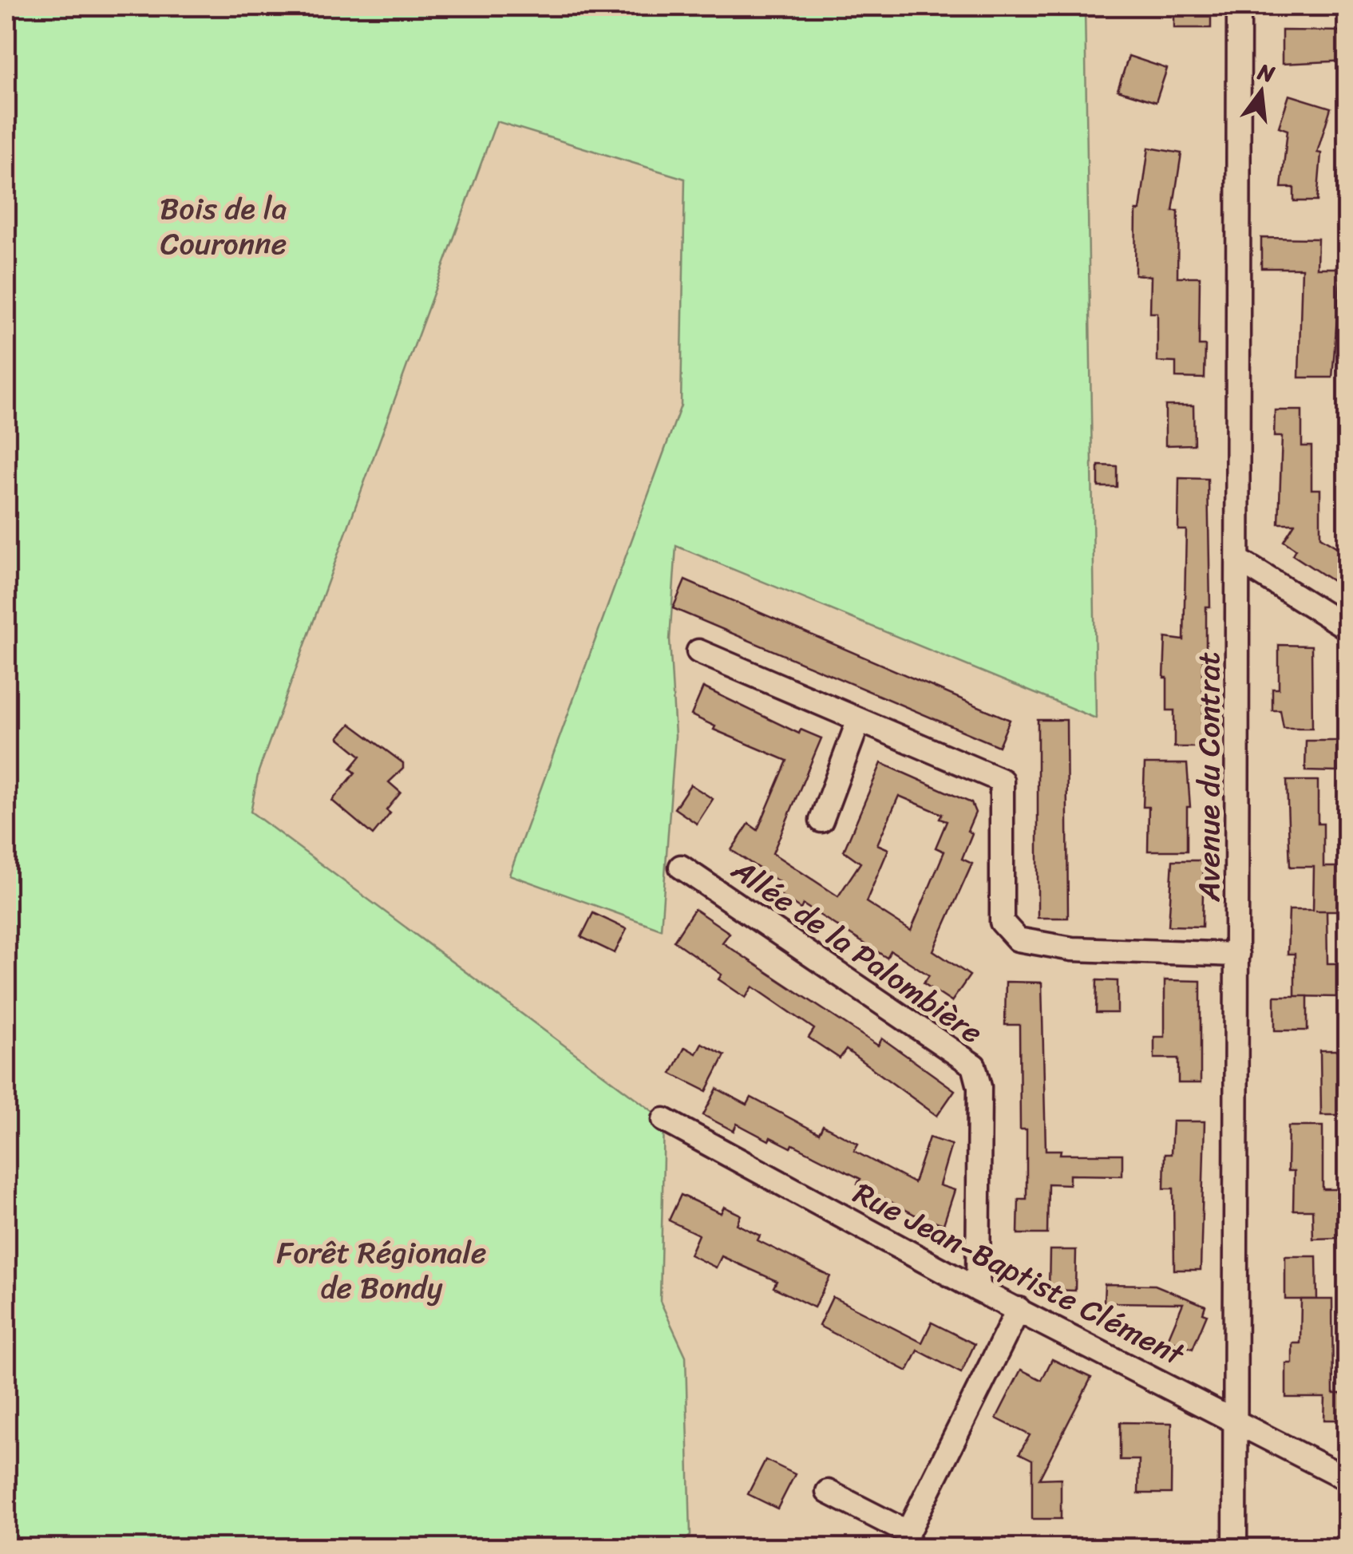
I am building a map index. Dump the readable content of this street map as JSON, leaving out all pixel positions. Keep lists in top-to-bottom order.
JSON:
{
  "streets": {
    "street": ["Avenue du Contrat", "Allée de la Palombière", "Rue Jean-Baptiste Clément"]
  },
  "crossings": [
    ["Avenue du Contrat", "Rue Jean-Baptiste Clément"],
    ["Allée de la Palombière", "Rue Jean-Baptiste Clément"]
  ],
  "parks": ["Bois de la Couronne", "Forêt Régionale de Bondy"],
  "north": "top"
}
